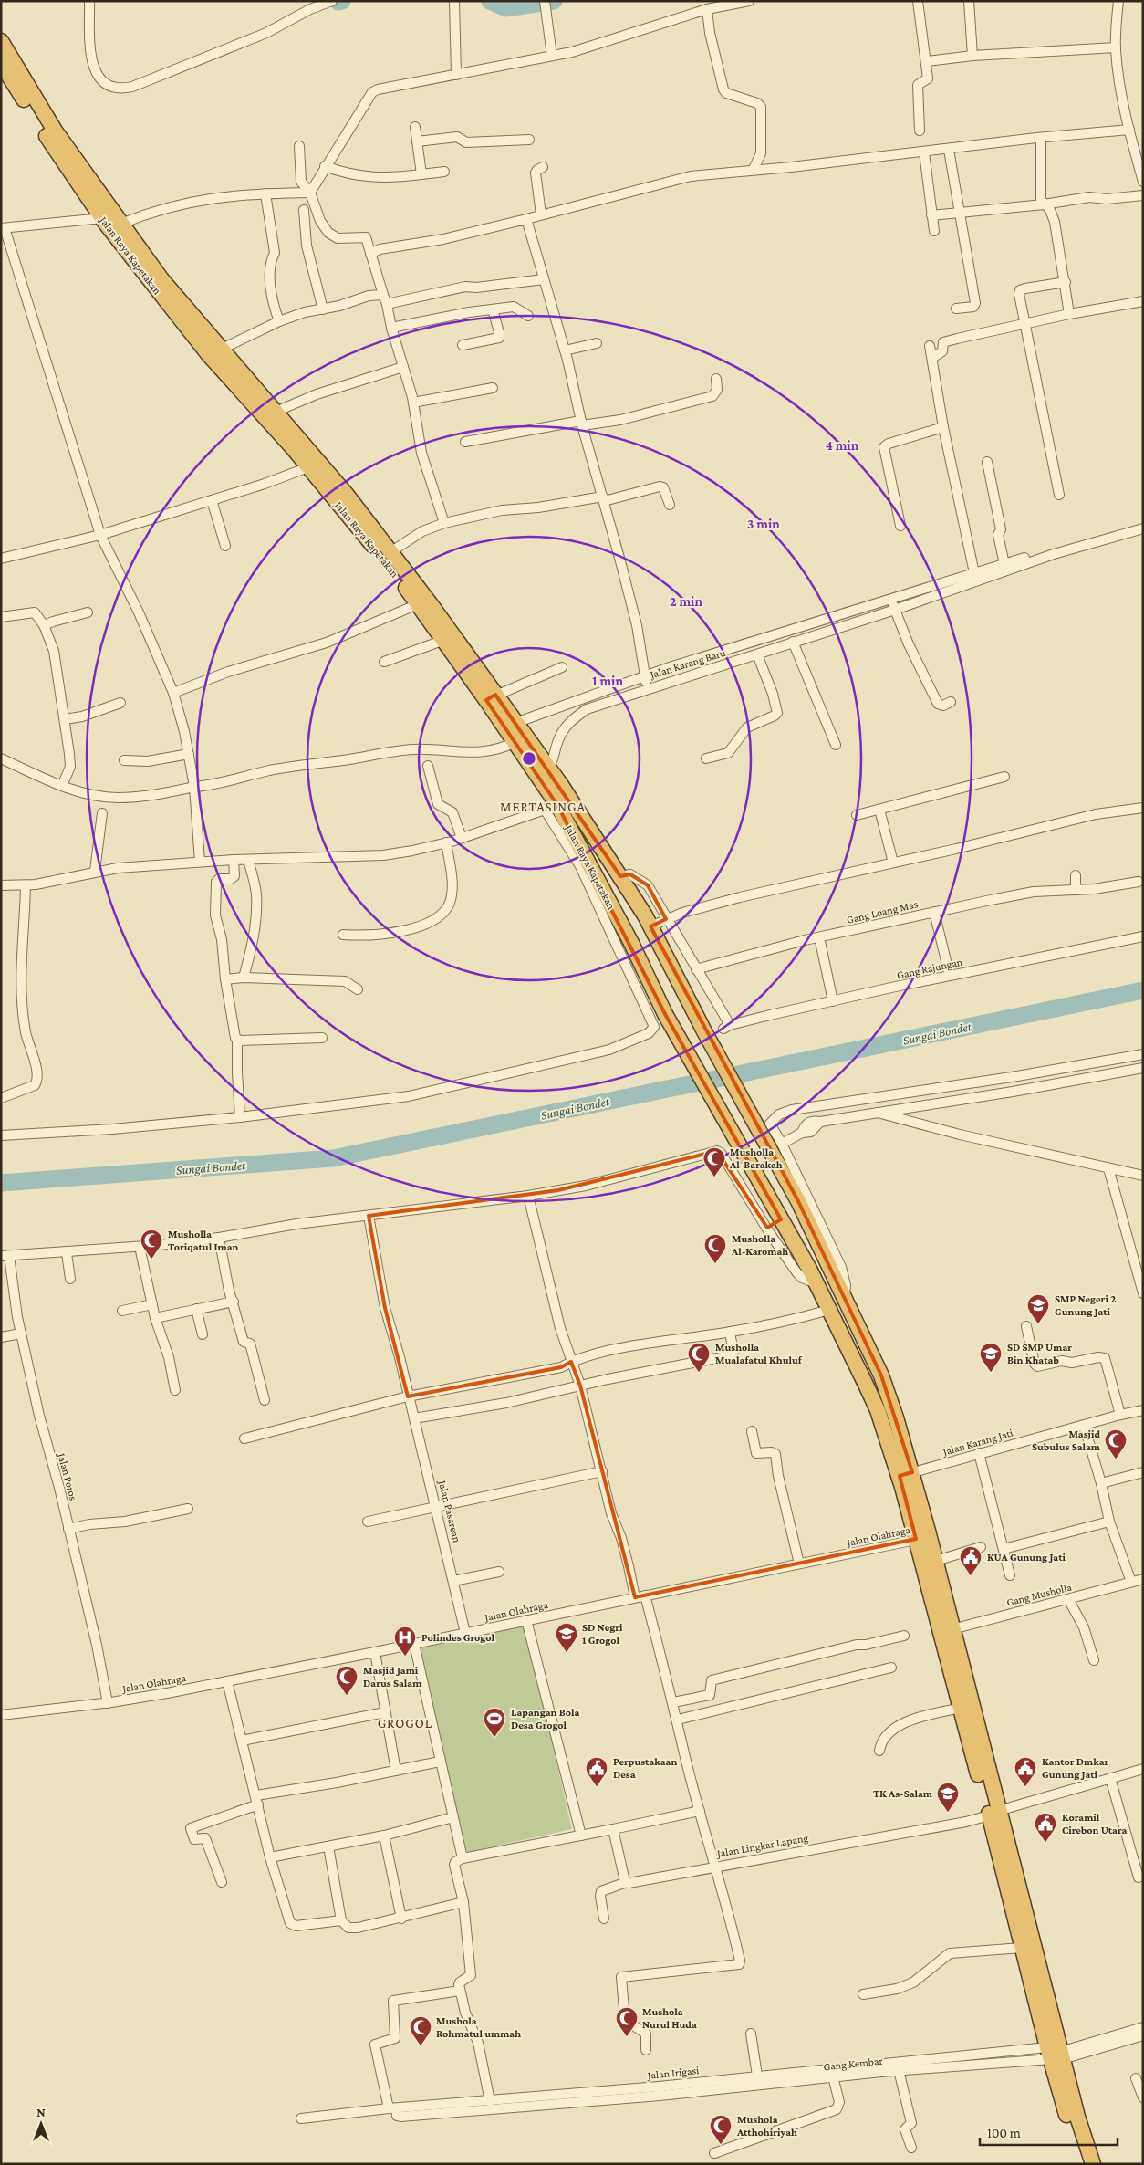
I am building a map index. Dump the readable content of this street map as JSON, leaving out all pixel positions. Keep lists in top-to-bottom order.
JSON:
{
  "streets": {
    "highway": ["Jalan Raya Kapetakan"],
    "street": [
      "Jalan Karang Baru",
      "Gang Loang Mas",
      "Gang Rajungan",
      "Jalan Karang Jati",
      "Jalan Poros",
      "Jalan Pasarean",
      "Jalan Olahraga",
      "Gang Musholla",
      "Jalan Lingkar Lapang",
      "Gang Kembar",
      "Jalan Irigasi"
    ]
  },
  "crossings": [
    ["Jalan Raya Kapetakan", "Jalan Karang Baru"],
    ["Jalan Raya Kapetakan", "Jalan Karang Jati"],
    ["Gang Loang Mas", "Gang Rajungan"],
    ["Jalan Poros", "Jalan Olahraga"],
    ["Jalan Pasarean", "Jalan Olahraga"],
    ["Gang Kembar", "Jalan Irigasi"]
  ],
  "districts": ["MERTASINGA", "GROGOL"],
  "water": ["Sungai Bondet"],
  "places": {
    "mosque": [
      "Musholla Al-Barakah",
      "Musholla Toriqatul Iman",
      "Musholla Al-Karomah",
      "Musholla Mualafatul Khuluf",
      "Masjid Subulus Salam",
      "Masjid Jami Darus Salam",
      "Mushola Nurul Huda",
      "Mushola Rohmatul ummah",
      "Mushola Atthohiriyah"
    ],
    "school or university": [
      "SMP Negeri 2 Gunung Jati",
      "SD SMP Umar Bin Khatab",
      "SD Negri 1 Grogol",
      "TK As-Salam"
    ],
    "public building": [
      "KUA Gunung Jati",
      "Perpustakaan Desa",
      "Kantor Dmkar Gunung Jati",
      "Koramil Cirebon Utara"
    ],
    "hospital": ["Polindes Grogol"],
    "sports": ["Lapangan Bola Desa Grogol"]
  },
  "scale_bar": "100 m",
  "north": "top",
  "rings": [
    "4 min",
    "3 min",
    "2 min",
    "1 min"
  ]
}
